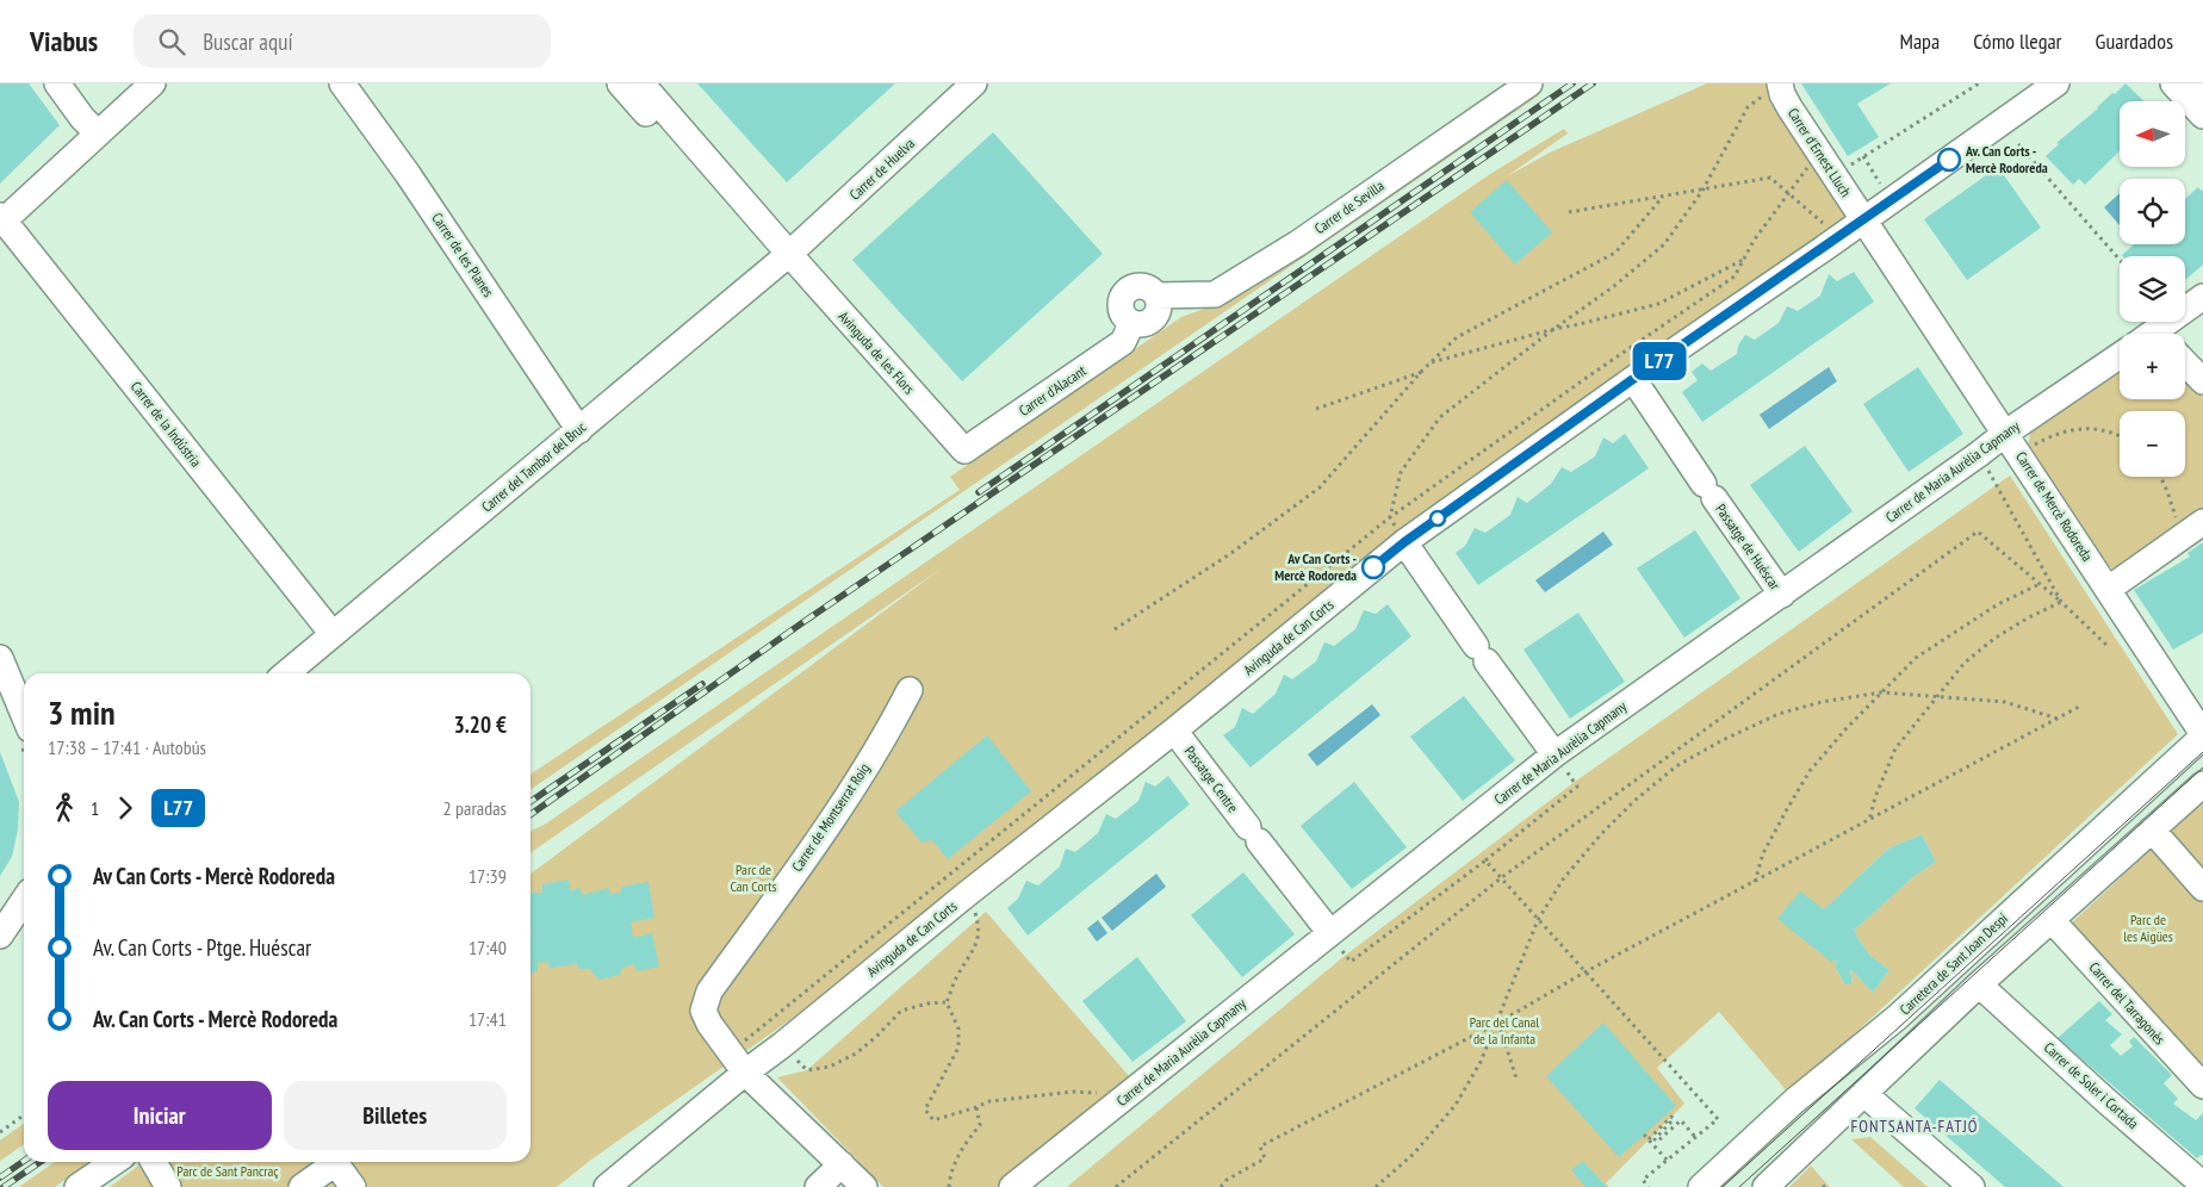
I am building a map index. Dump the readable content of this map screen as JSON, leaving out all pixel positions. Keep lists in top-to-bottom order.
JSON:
{
  "streets": {
    "street": [
      "Carrer d'Ernest Lluch",
      "Carrer de Huelva",
      "Carrer de Sevilla",
      "Carrer de les Planes",
      "Avinguda de les Flors",
      "Carrer d'Alacant",
      "Carrer de la Indústria",
      "Carrer del Tambor del Bruc",
      "Carrer de Maria Aurèlia Capmany",
      "Carrer de Mercè Rodoreda",
      "Passatge de Huéscar",
      "Avinguda de Can Corts",
      "Passatge Centre",
      "Carrer de Montserrat Roig",
      "Carretera de Sant Joan Despí",
      "Carrer del Tarragonès",
      "Carrer de Soler i Cortada"
    ]
  },
  "crossings": [
    ["Carrer d'Ernest Lluch", "Carrer de Mercè Rodoreda"],
    ["Carrer d'Ernest Lluch", "Avinguda de Can Corts"],
    ["Carrer de Huelva", "Avinguda de les Flors"],
    ["Carrer de Huelva", "Carrer del Tambor del Bruc"],
    ["Carrer de Sevilla", "Carrer d'Alacant"],
    ["Carrer de les Planes", "Carrer del Tambor del Bruc"],
    ["Avinguda de les Flors", "Carrer d'Alacant"],
    ["Avinguda de les Flors", "Carrer del Tambor del Bruc"],
    ["Carrer de la Indústria", "Carrer del Tambor del Bruc"],
    ["Carrer de Maria Aurèlia Capmany", "Carrer de Mercè Rodoreda"],
    ["Carrer de Maria Aurèlia Capmany", "Passatge de Huéscar"],
    ["Carrer de Maria Aurèlia Capmany", "Passatge Centre"],
    ["Carrer de Mercè Rodoreda", "Avinguda de Can Corts"],
    ["Carrer de Mercè Rodoreda", "Carretera de Sant Joan Despí"],
    ["Passatge de Huéscar", "Avinguda de Can Corts"],
    ["Avinguda de Can Corts", "Passatge Centre"],
    ["Avinguda de Can Corts", "Carrer de Montserrat Roig"]
  ],
  "districts": ["FONTSANTA-FATJÓ"],
  "parks": [
    "Parc de Can Corts",
    "Parc de les Aigües",
    "Parc del Canal de la Infanta",
    "Parc de Sant Pancraç"
  ],
  "places": ["Av. Can Corts - Mercè Rodoreda", "Av Can Corts - Mercè Rodoreda"],
  "lines": ["bus line L77"],
  "north": "left",
  "page": {
    "header": "Viabus",
    "search": "Buscar aquí",
    "nav": ["Mapa", "Cómo llegar", "Guardados"],
    "on_map": "L77",
    "map_buttons": ["+", "−"],
    "heading": ["3 min", "17:38 – 17:41 · Autobús", "3.20 €"],
    "legs": ["1", "L77", "2 paradas"],
    "list": [
      {
        "name": "Av Can Corts - Mercè Rodoreda",
        "value": "17:39"
      },
      {
        "name": "Av. Can Corts - Ptge. Huéscar",
        "value": "17:40"
      },
      {
        "name": "Av. Can Corts - Mercè Rodoreda",
        "value": "17:41"
      }
    ],
    "buttons": ["Iniciar", "Billetes"]
  }
}
